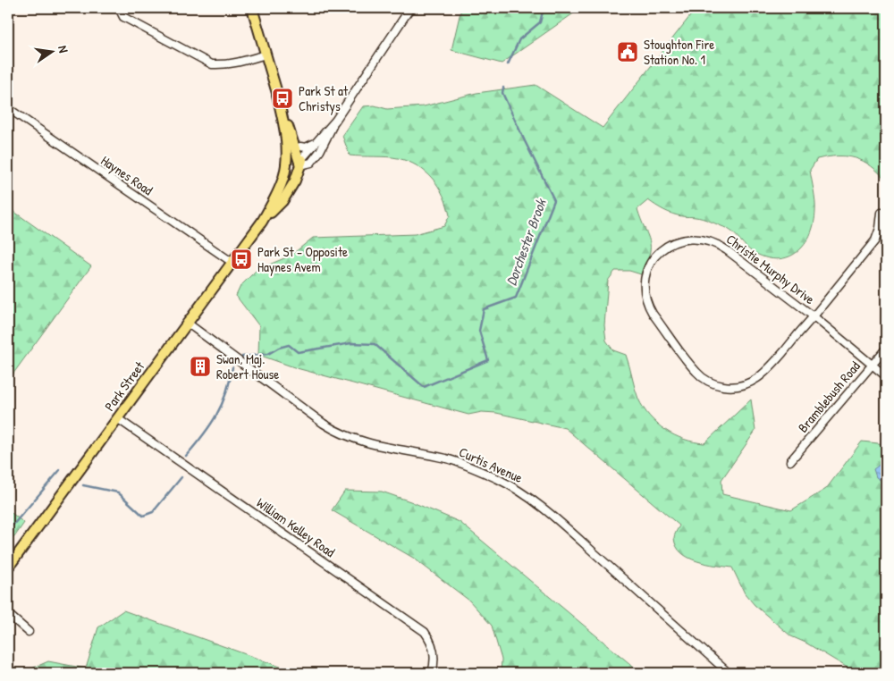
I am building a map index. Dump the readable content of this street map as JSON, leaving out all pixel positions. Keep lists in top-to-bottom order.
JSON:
{
  "streets": {
    "main road": ["Park Street"],
    "street": [
      "Haynes Road",
      "Christie Murphy Drive",
      "Bramblebush Road",
      "Curtis Avenue",
      "William Kelley Road"
    ]
  },
  "crossings": [
    ["Haynes Road", "Park Street"],
    ["Christie Murphy Drive", "Bramblebush Road"],
    ["Park Street", "Curtis Avenue"],
    ["Park Street", "William Kelley Road"]
  ],
  "water": ["Dorchester Brook"],
  "places": {
    "public building": ["Stoughton Fire Station No. 1"],
    "bus stop": ["Park St at Christys", "Park St - Opposite Haynes Avem"],
    "building": ["Swan, Maj. Robert House"]
  },
  "north": "right"
}
